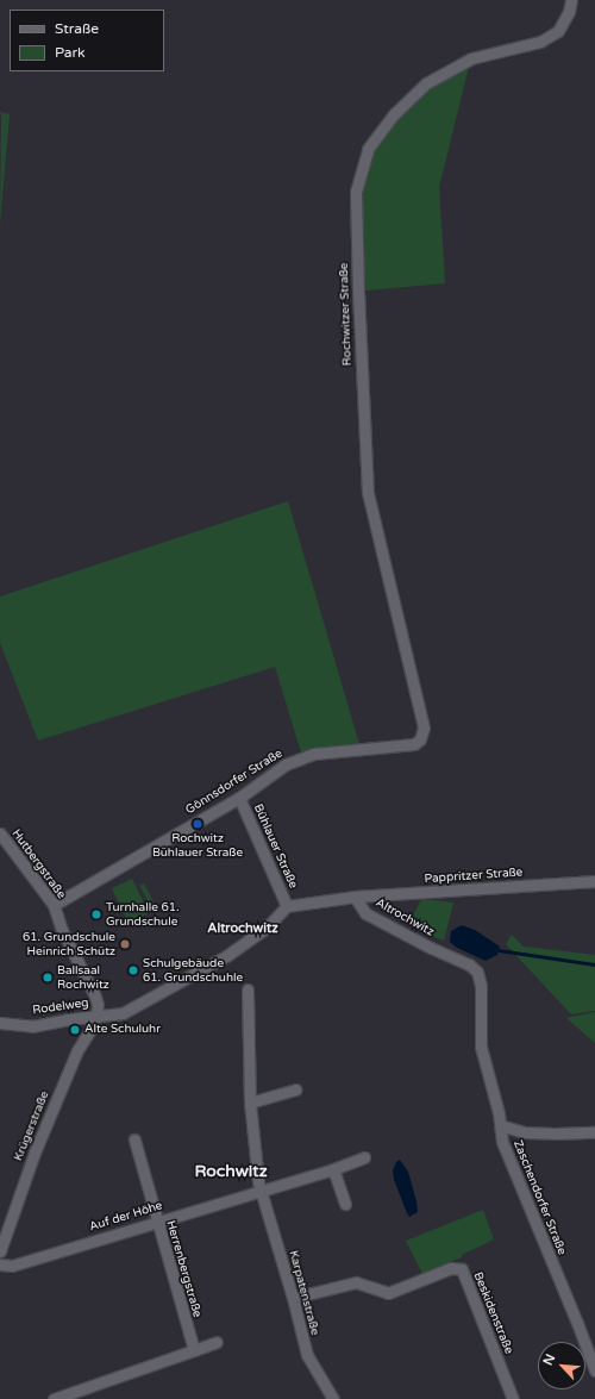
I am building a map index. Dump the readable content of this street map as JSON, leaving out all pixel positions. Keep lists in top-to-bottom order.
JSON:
{
  "streets": {
    "street": [
      "Rochwitzer Straße",
      "Gönnsdorfer Straße",
      "Bühlauer Straße",
      "Hutbergstraße",
      "Pappritzer Straße",
      "Altrochwitz",
      "Rodelweg",
      "Krügerstraße",
      "Zaschendorfer Straße",
      "Auf der Höhe",
      "Herrenbergstraße",
      "Karpatenstraße",
      "Beskidenstraße"
    ]
  },
  "crossings": [
    ["Rochwitzer Straße", "Gönnsdorfer Straße"],
    ["Gönnsdorfer Straße", "Bühlauer Straße"],
    ["Gönnsdorfer Straße", "Hutbergstraße"],
    ["Hutbergstraße", "Rodelweg"],
    ["Hutbergstraße", "Krügerstraße"],
    ["Pappritzer Straße", "Altrochwitz"],
    ["Altrochwitz", "Zaschendorfer Straße"],
    ["Rodelweg", "Krügerstraße"],
    ["Auf der Höhe", "Herrenbergstraße"],
    ["Auf der Höhe", "Karpatenstraße"],
    ["Karpatenstraße", "Beskidenstraße"]
  ],
  "districts": ["Altrochwitz", "Rochwitz"],
  "places": [
    "Rochwitz Bühlauer Straße",
    "Turnhalle 61. Grundschule",
    "61. Grundschule Heinrich Schütz",
    "Schulgebäude 61. Grundschuhle",
    "Ballsaal Rochwitz",
    "Alte Schuluhr"
  ],
  "legend": ["Straße", "Park"],
  "north": "top left"
}
